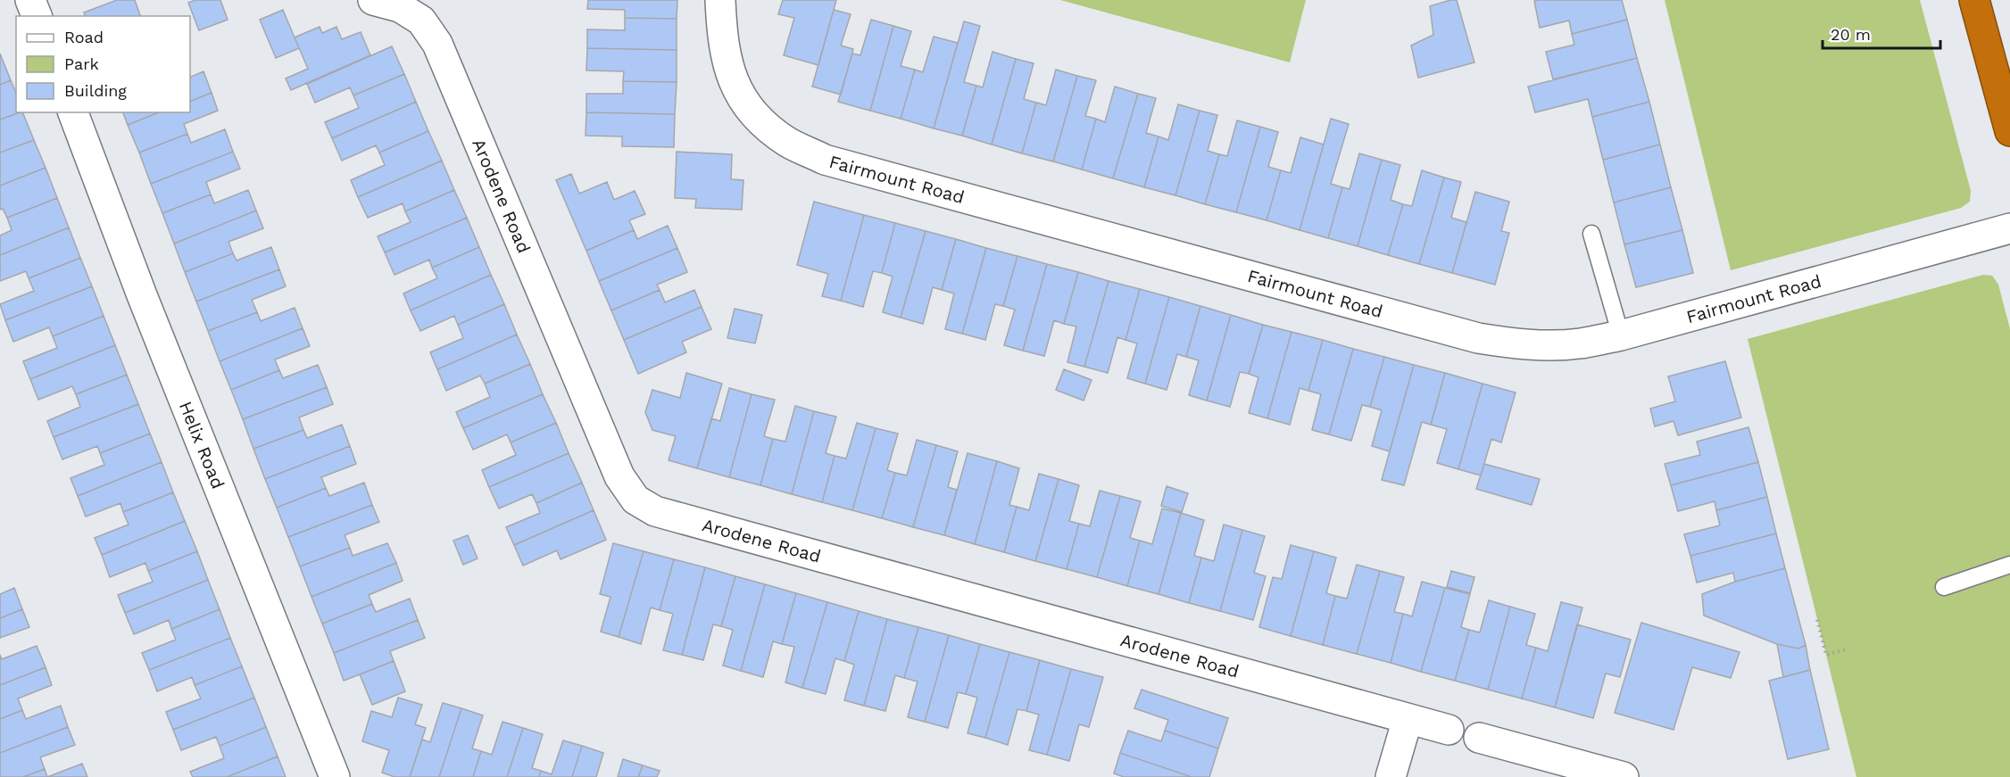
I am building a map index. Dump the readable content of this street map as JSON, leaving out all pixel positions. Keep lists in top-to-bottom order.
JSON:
{
  "streets": {
    "street": ["Fairmount Road", "Arodene Road", "Helix Road"]
  },
  "legend": ["Road", "Park", "Building"],
  "scale_bar": "20 m"
}
